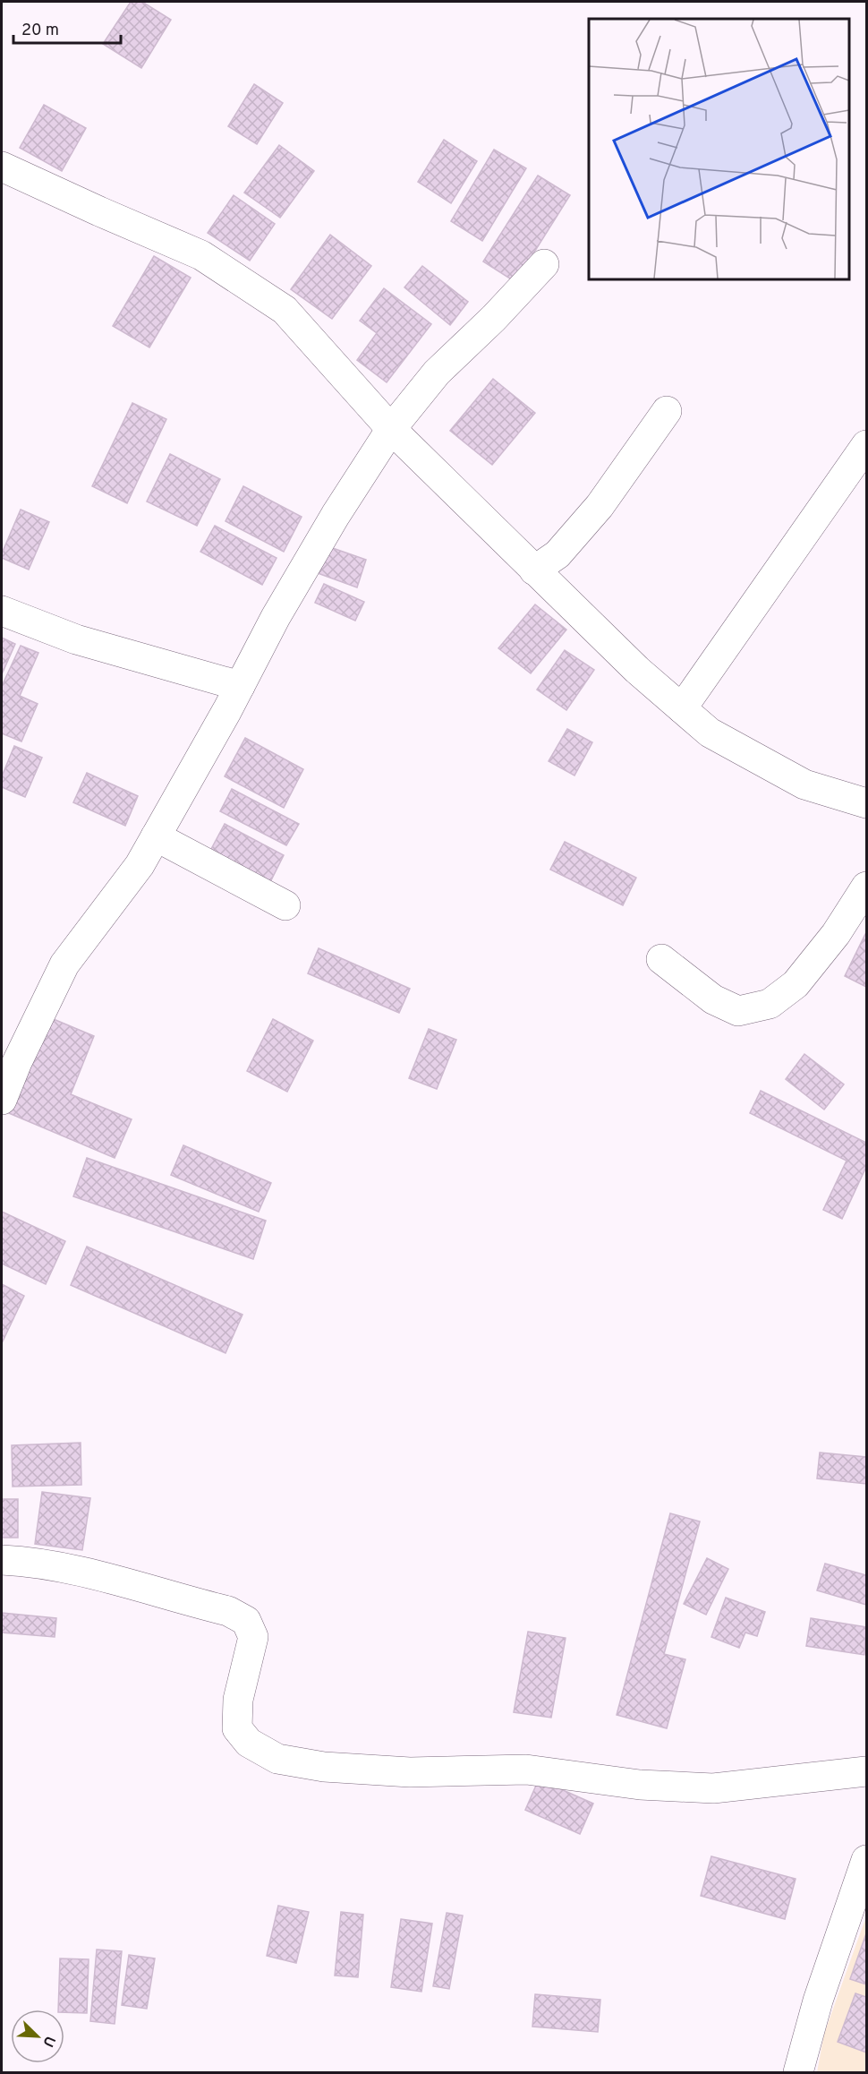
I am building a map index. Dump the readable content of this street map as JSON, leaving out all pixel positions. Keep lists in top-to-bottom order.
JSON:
{
  "scale_bar": "20 m",
  "north": "bottom right"
}
